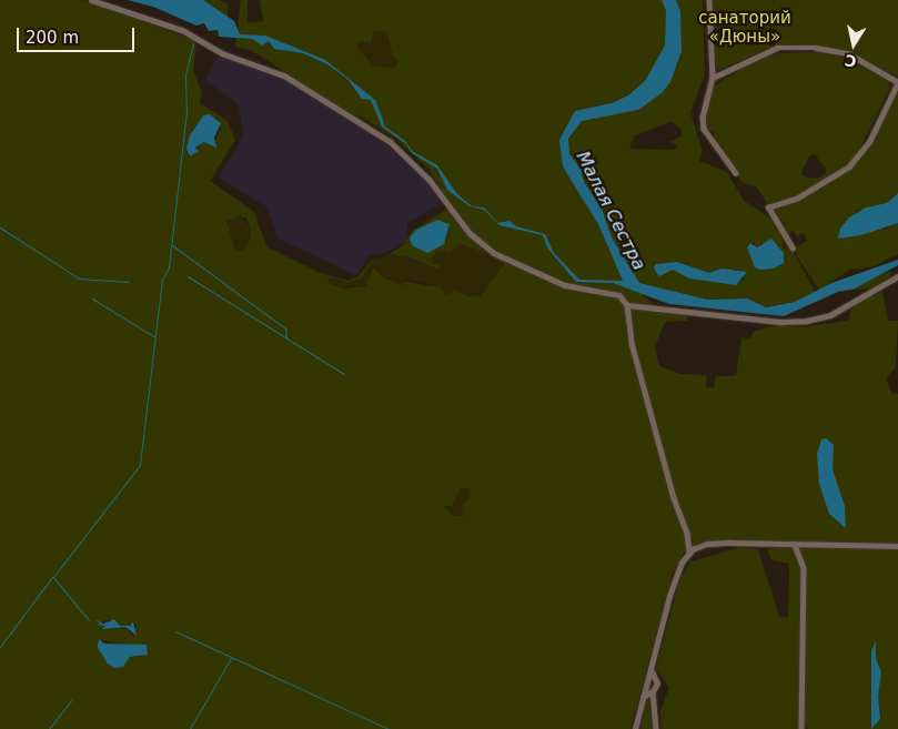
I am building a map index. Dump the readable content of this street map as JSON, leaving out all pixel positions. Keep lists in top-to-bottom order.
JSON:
{
  "water": ["Малая Сестра"],
  "parks": ["санаторий «Дюны»"],
  "scale_bar": "200 m",
  "north": "bottom"
}
